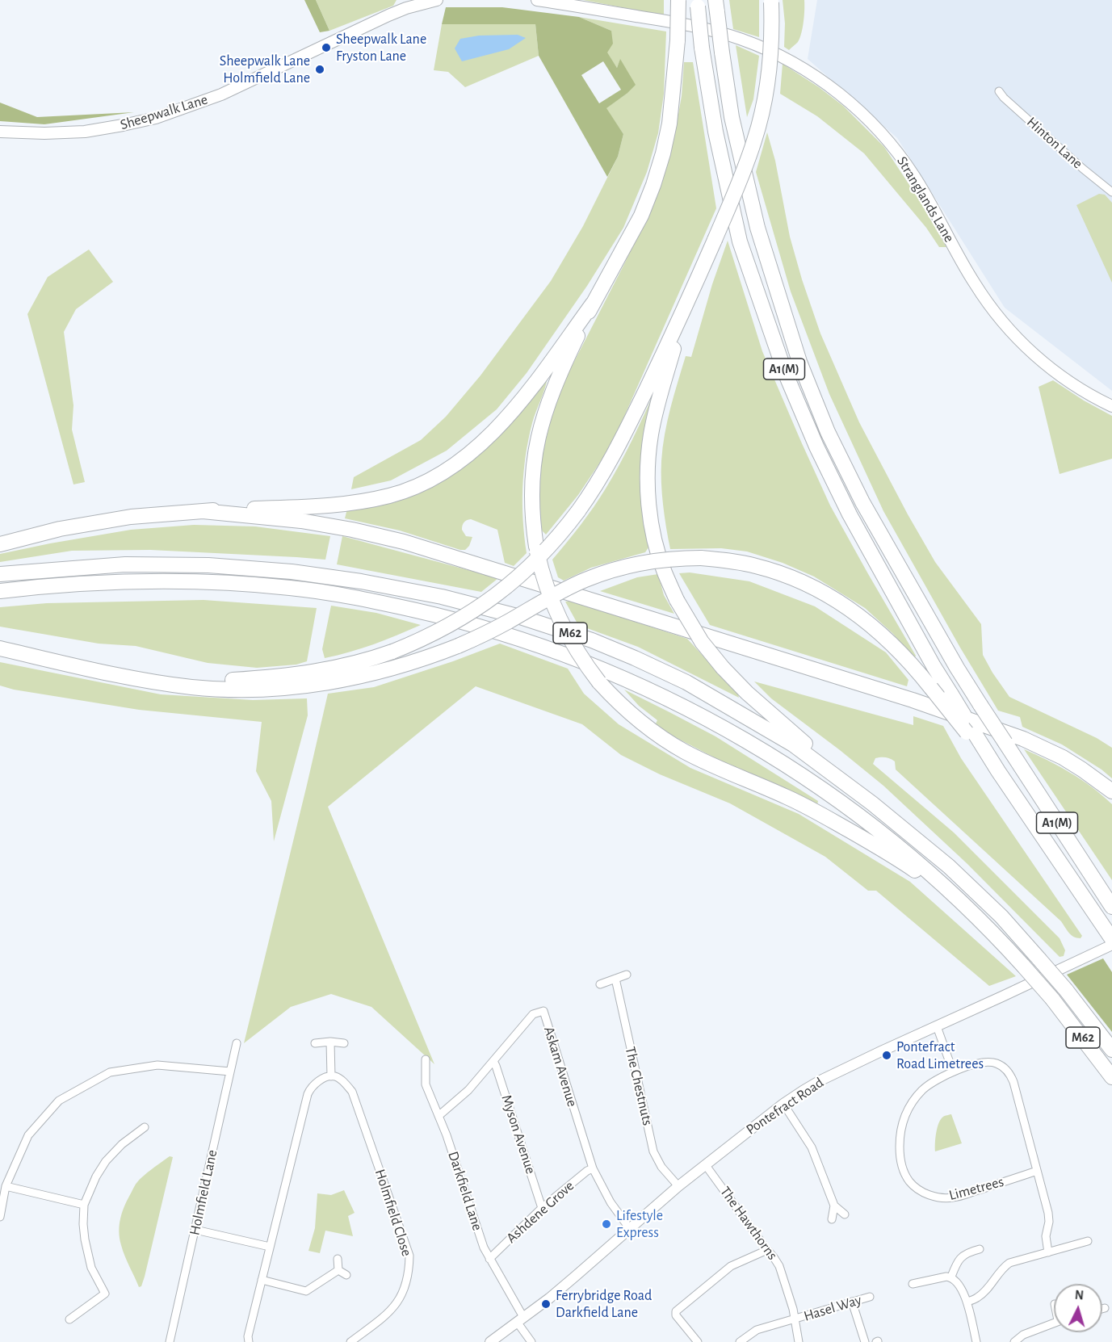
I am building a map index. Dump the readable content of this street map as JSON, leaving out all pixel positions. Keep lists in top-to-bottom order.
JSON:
{
  "streets": {
    "highway": ["A1(M)", "M62"],
    "main road": ["Sheepwalk Lane", "Stranglands Lane"],
    "street": [
      "Hinton Lane",
      "Askam Avenue",
      "The Chestnuts",
      "Pontefract Road",
      "Myson Avenue",
      "Limetrees",
      "Darkfield Lane",
      "Holmfield Lane",
      "Ashdene Grove",
      "Holmfield Close",
      "The Hawthorns",
      "Hasel Way"
    ]
  },
  "crossings": [
    ["Askam Avenue", "Pontefract Road"],
    ["Askam Avenue", "Myson Avenue"],
    ["Askam Avenue", "Darkfield Lane"],
    ["Askam Avenue", "Ashdene Grove"],
    ["The Chestnuts", "Pontefract Road"],
    ["Pontefract Road", "Darkfield Lane"],
    ["Pontefract Road", "The Hawthorns"],
    ["Myson Avenue", "Ashdene Grove"],
    ["Darkfield Lane", "Ashdene Grove"],
    ["The Hawthorns", "Hasel Way"]
  ],
  "places": [
    "Sheepwalk Lane Fryston Lane",
    "Sheepwalk Lane Holmfield Lane",
    "Pontefract Road Limetrees",
    "Lifestyle Express",
    "Ferrybridge Road Darkfield Lane"
  ],
  "north": "top"
}
